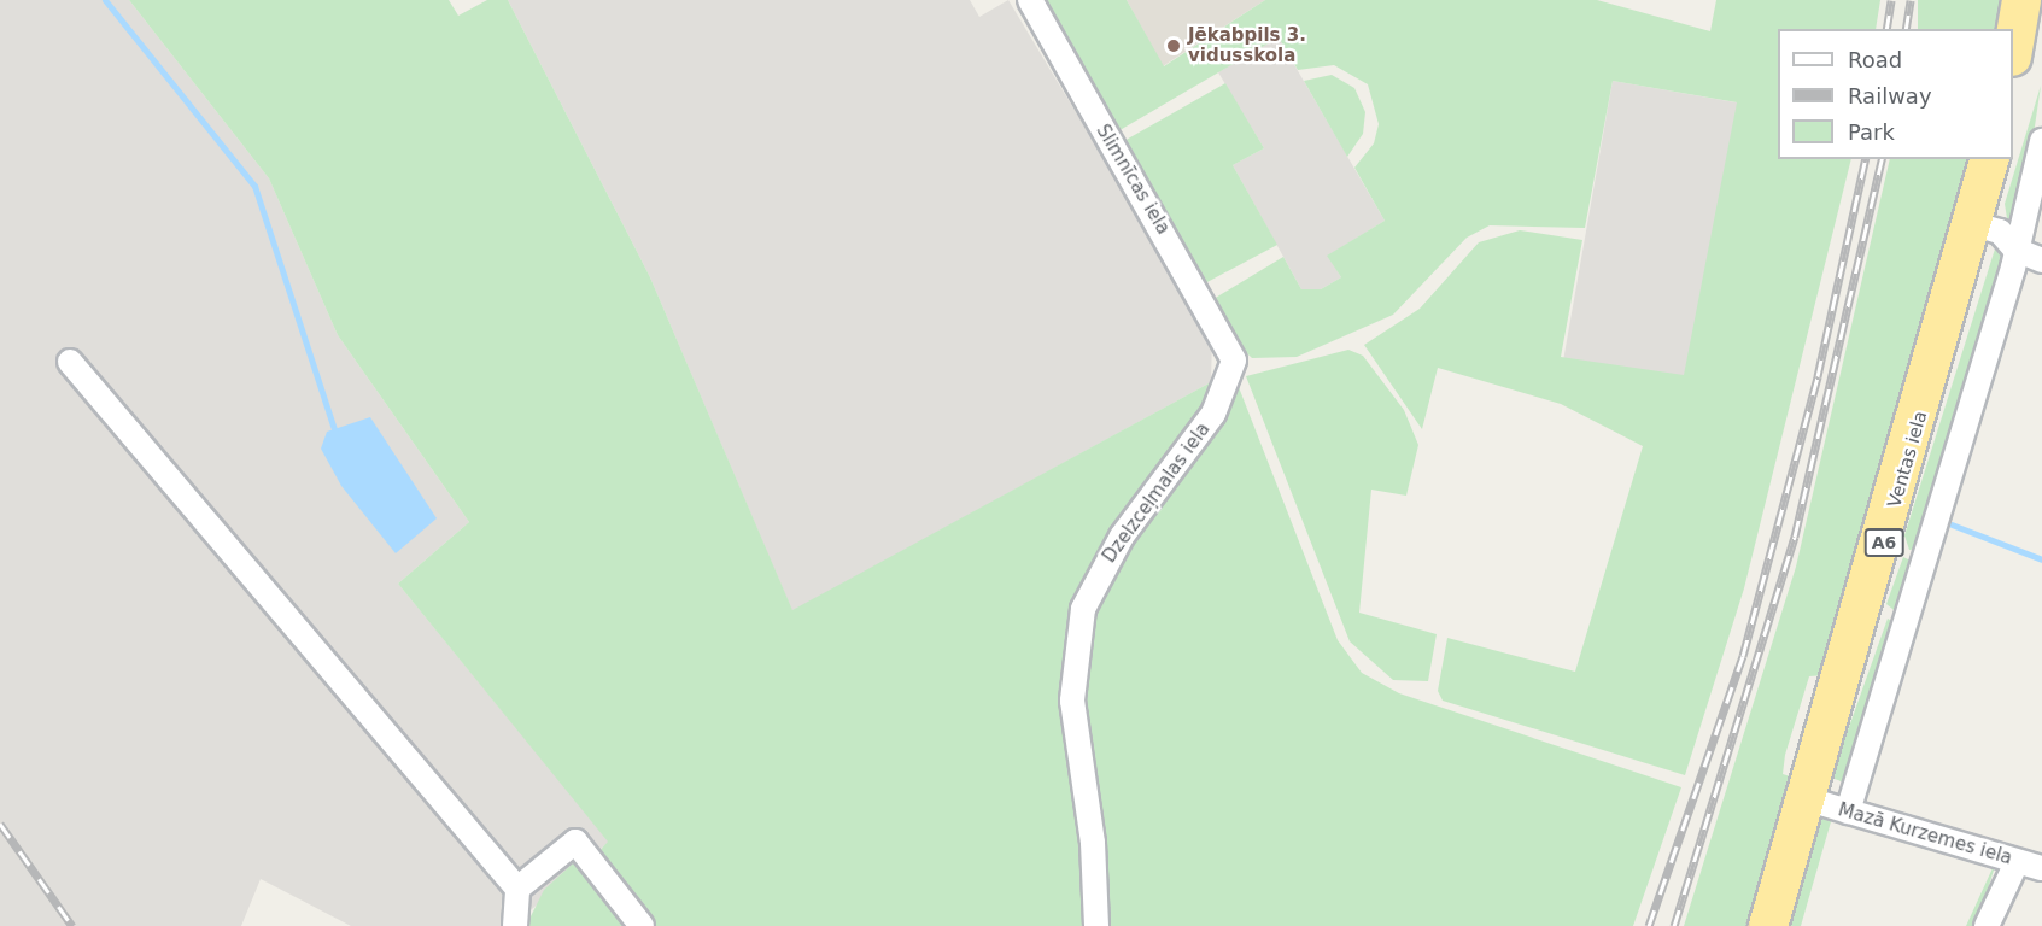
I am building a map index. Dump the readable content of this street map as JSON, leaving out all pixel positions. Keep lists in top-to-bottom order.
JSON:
{
  "streets": {
    "highway": ["Ventas iela", "A6"],
    "street": ["Slimnīcas iela", "Dzelzceļmalas iela", "Mazā Kurzemes iela"]
  },
  "crossings": [
    ["Slimnīcas iela", "Dzelzceļmalas iela"],
    ["Ventas iela", "Mazā Kurzemes iela"]
  ],
  "places": ["Jēkabpils 3. vidusskola"],
  "legend": ["Road", "Railway", "Park"]
}
